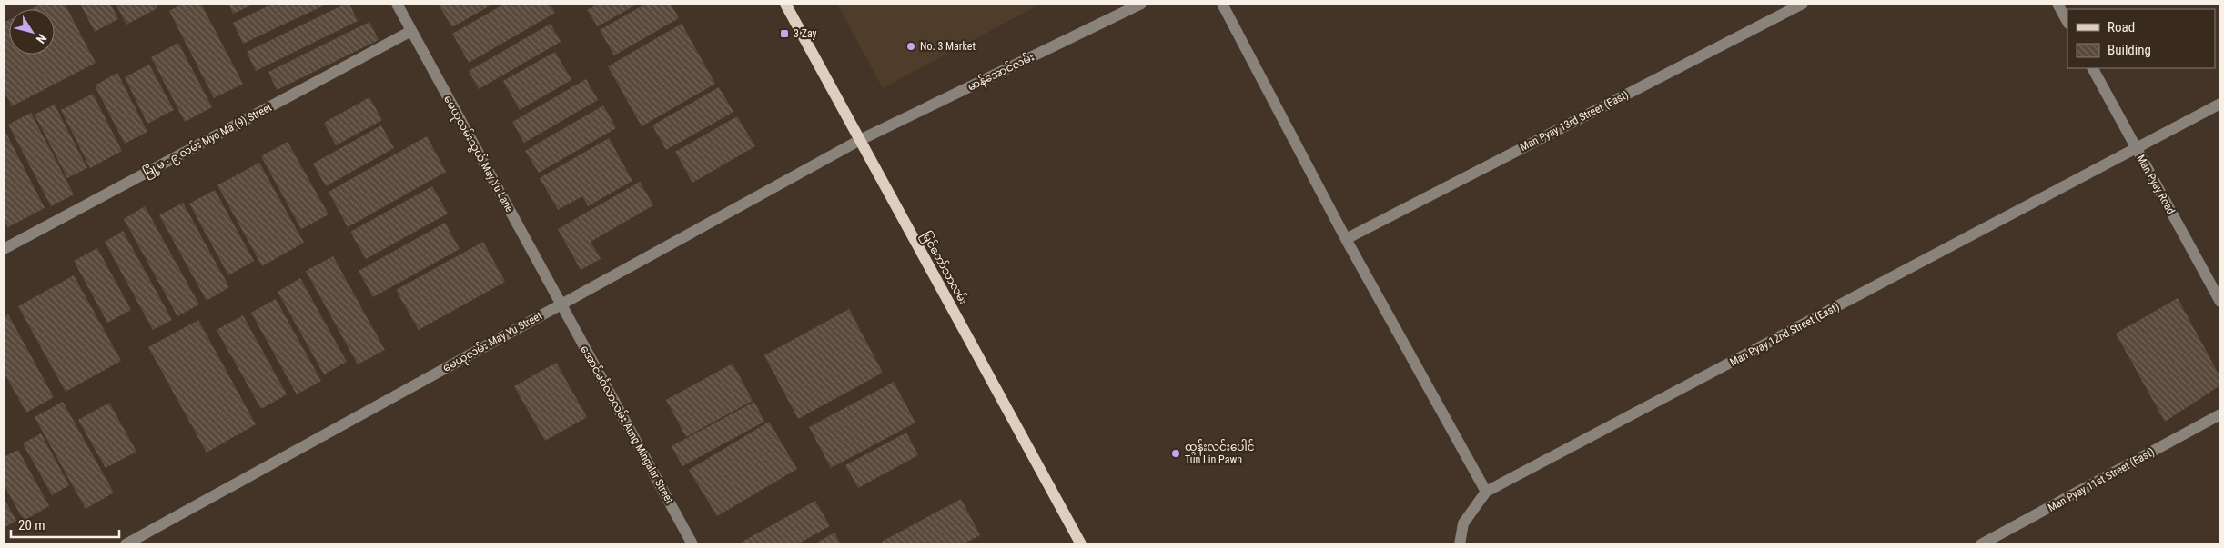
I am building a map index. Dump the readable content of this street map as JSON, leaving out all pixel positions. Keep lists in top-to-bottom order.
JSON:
{
  "streets": {
    "main road": ["မြင်တော်သာလမ်း"],
    "street": [
      "မာန်အောင်လမ်း",
      "Man Pyay 13rd Street (East)",
      "မြို့မ - ၉ လမ်း Myo Ma (9) Street",
      "မေယုလမ်းသွယ် May Yu Lane",
      "Man Pyay Road",
      "Man Pyay 12nd Street (East)",
      "မေယုလမ်း May Yu Street",
      "အောင်မင်္ဂလာလမ်း Aung Mingalar Street",
      "Man Pyay 11st Street (East)"
    ]
  },
  "crossings": [
    ["မာန်အောင်လမ်း", "မြင်တော်သာလမ်း"],
    ["မာန်အောင်လမ်း", "မေယုလမ်း May Yu Street"],
    ["မြို့မ - ၉ လမ်း Myo Ma (9) Street", "မေယုလမ်းသွယ် May Yu Lane"],
    ["မေယုလမ်းသွယ် May Yu Lane", "မေယုလမ်း May Yu Street"],
    ["မေယုလမ်းသွယ် May Yu Lane", "အောင်မင်္ဂလာလမ်း Aung Mingalar Street"],
    ["Man Pyay Road", "Man Pyay 12nd Street (East)"],
    ["မြင်တော်သာလမ်း", "မေယုလမ်း May Yu Street"],
    ["မေယုလမ်း May Yu Street", "အောင်မင်္ဂလာလမ်း Aung Mingalar Street"]
  ],
  "places": {
    "transit": ["3 Zay"],
    "other": ["No. 3 Market", "ထွန်းလင်းပေါင် Tun Lin Pawn"]
  },
  "legend": ["Road", "Building"],
  "scale_bar": "20 m",
  "north": "bottom right"
}
